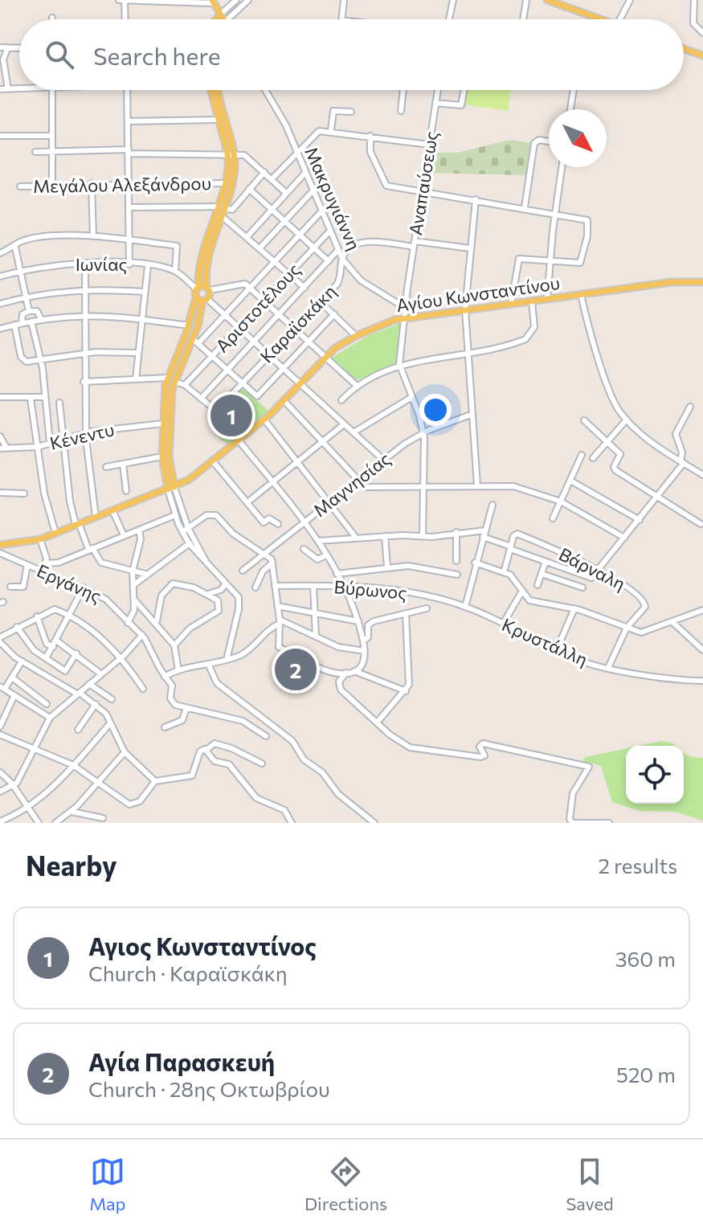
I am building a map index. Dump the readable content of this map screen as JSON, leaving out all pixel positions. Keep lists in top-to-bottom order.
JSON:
{
  "streets": {
    "main road": ["Αγίου Κωνσταντίνου"],
    "street": [
      "Αναπαύσεως",
      "Μεγάλου Αλεξάνδρου",
      "Μακρυγιάννη",
      "Ιωνίας",
      "Αριστοτέλους",
      "Καραϊσκάκη",
      "Κένεντυ",
      "Μαγνησίας",
      "Βάρναλη",
      "Εργάνης",
      "Βύρωνος",
      "Κρυστάλλη"
    ]
  },
  "crossings": [
    ["Αναπαύσεως", "Μακρυγιάννη"],
    ["Αναπαύσεως", "Αγίου Κωνσταντίνου"],
    ["Μακρυγιάννη", "Αριστοτέλους"],
    ["Μακρυγιάννη", "Καραϊσκάκη"],
    ["Βάρναλη", "Κρυστάλλη"],
    ["Βύρωνος", "Κρυστάλλη"]
  ],
  "north": "bottom right",
  "page": {
    "search": "Search here",
    "pins": ["1", "2"],
    "heading": ["Nearby", "2 results"],
    "list": [
      {
        "mark": "1",
        "name": "Αγιος Κωνσταντίνος",
        "note": "Church · Καραϊσκάκη",
        "value": "360 m"
      },
      {
        "mark": "2",
        "name": "Αγία Παρασκευή",
        "note": "Church · 28ης Οκτωβρίου",
        "value": "520 m"
      }
    ],
    "nav": ["Map", "Directions", "Saved"]
  }
}
